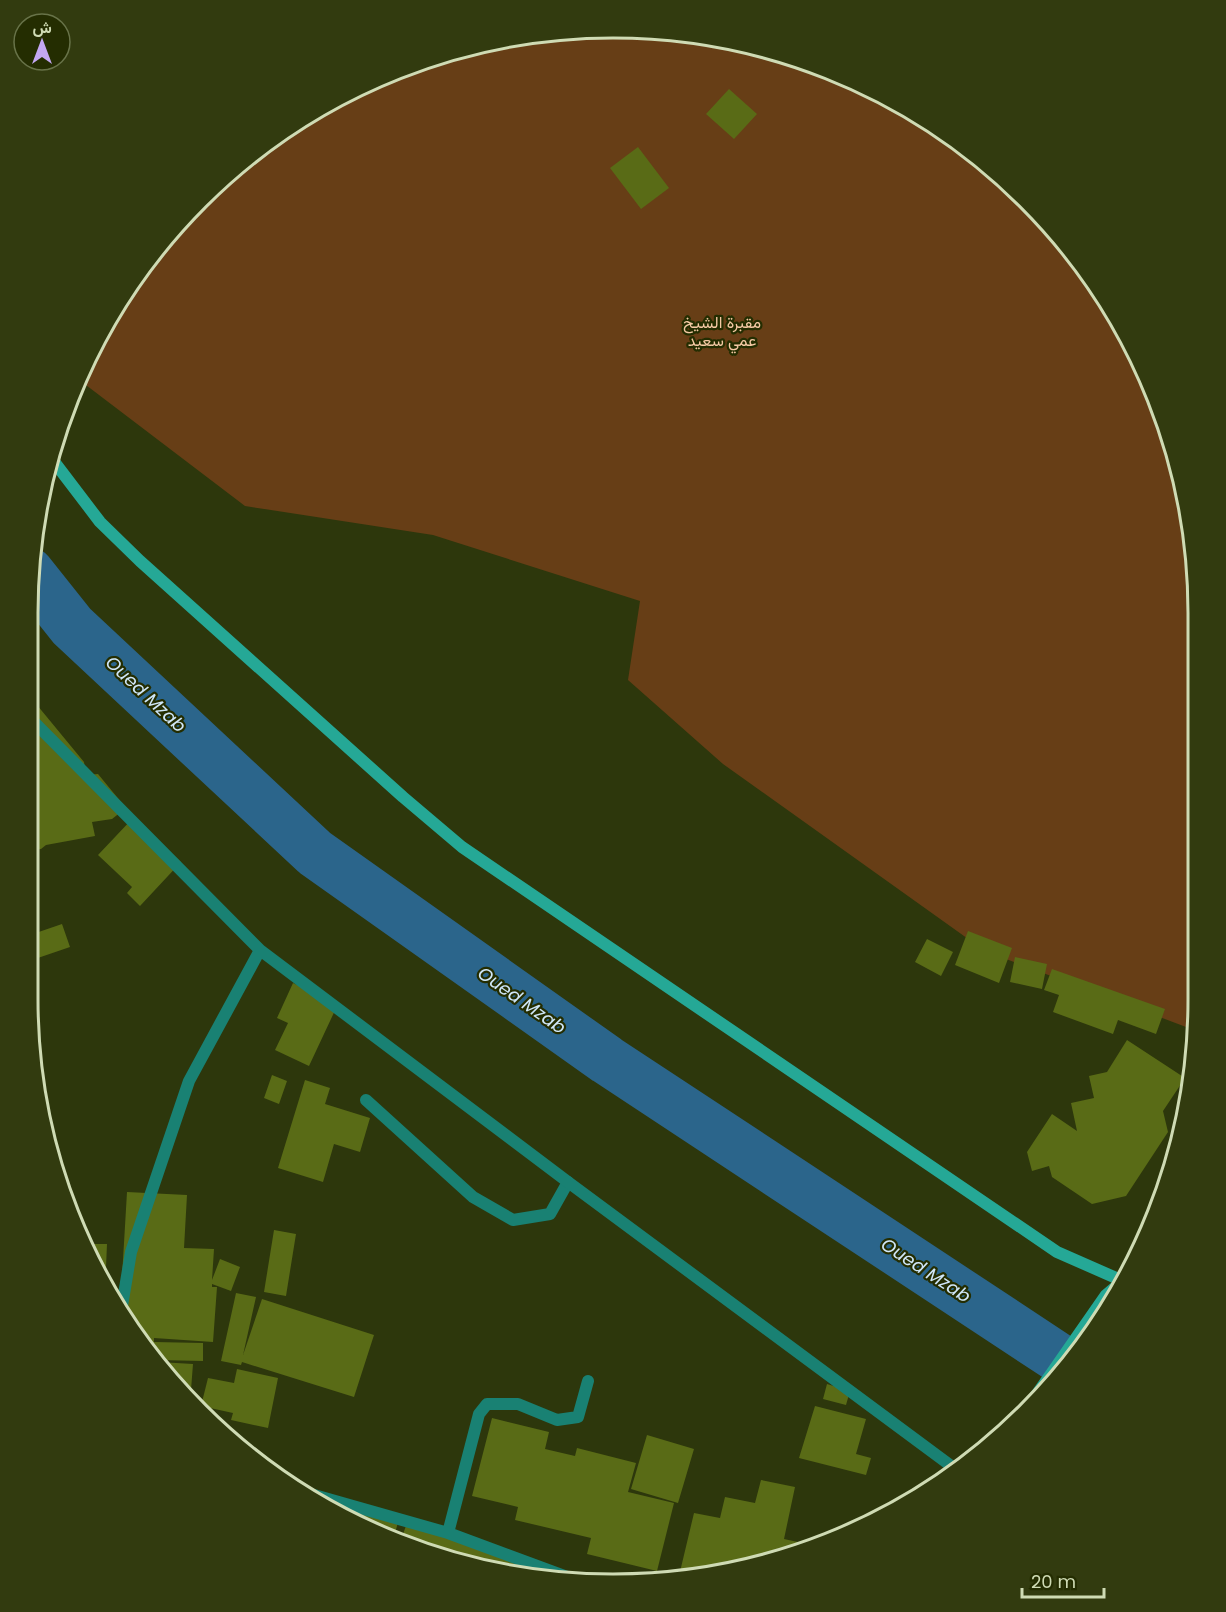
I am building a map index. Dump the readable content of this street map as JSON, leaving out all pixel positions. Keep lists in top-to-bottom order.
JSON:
{
  "water": ["Oued Mzab"],
  "parks": ["مقبرة الشيخ عمي سعيد"],
  "scale_bar": "20 m",
  "north": "top"
}
